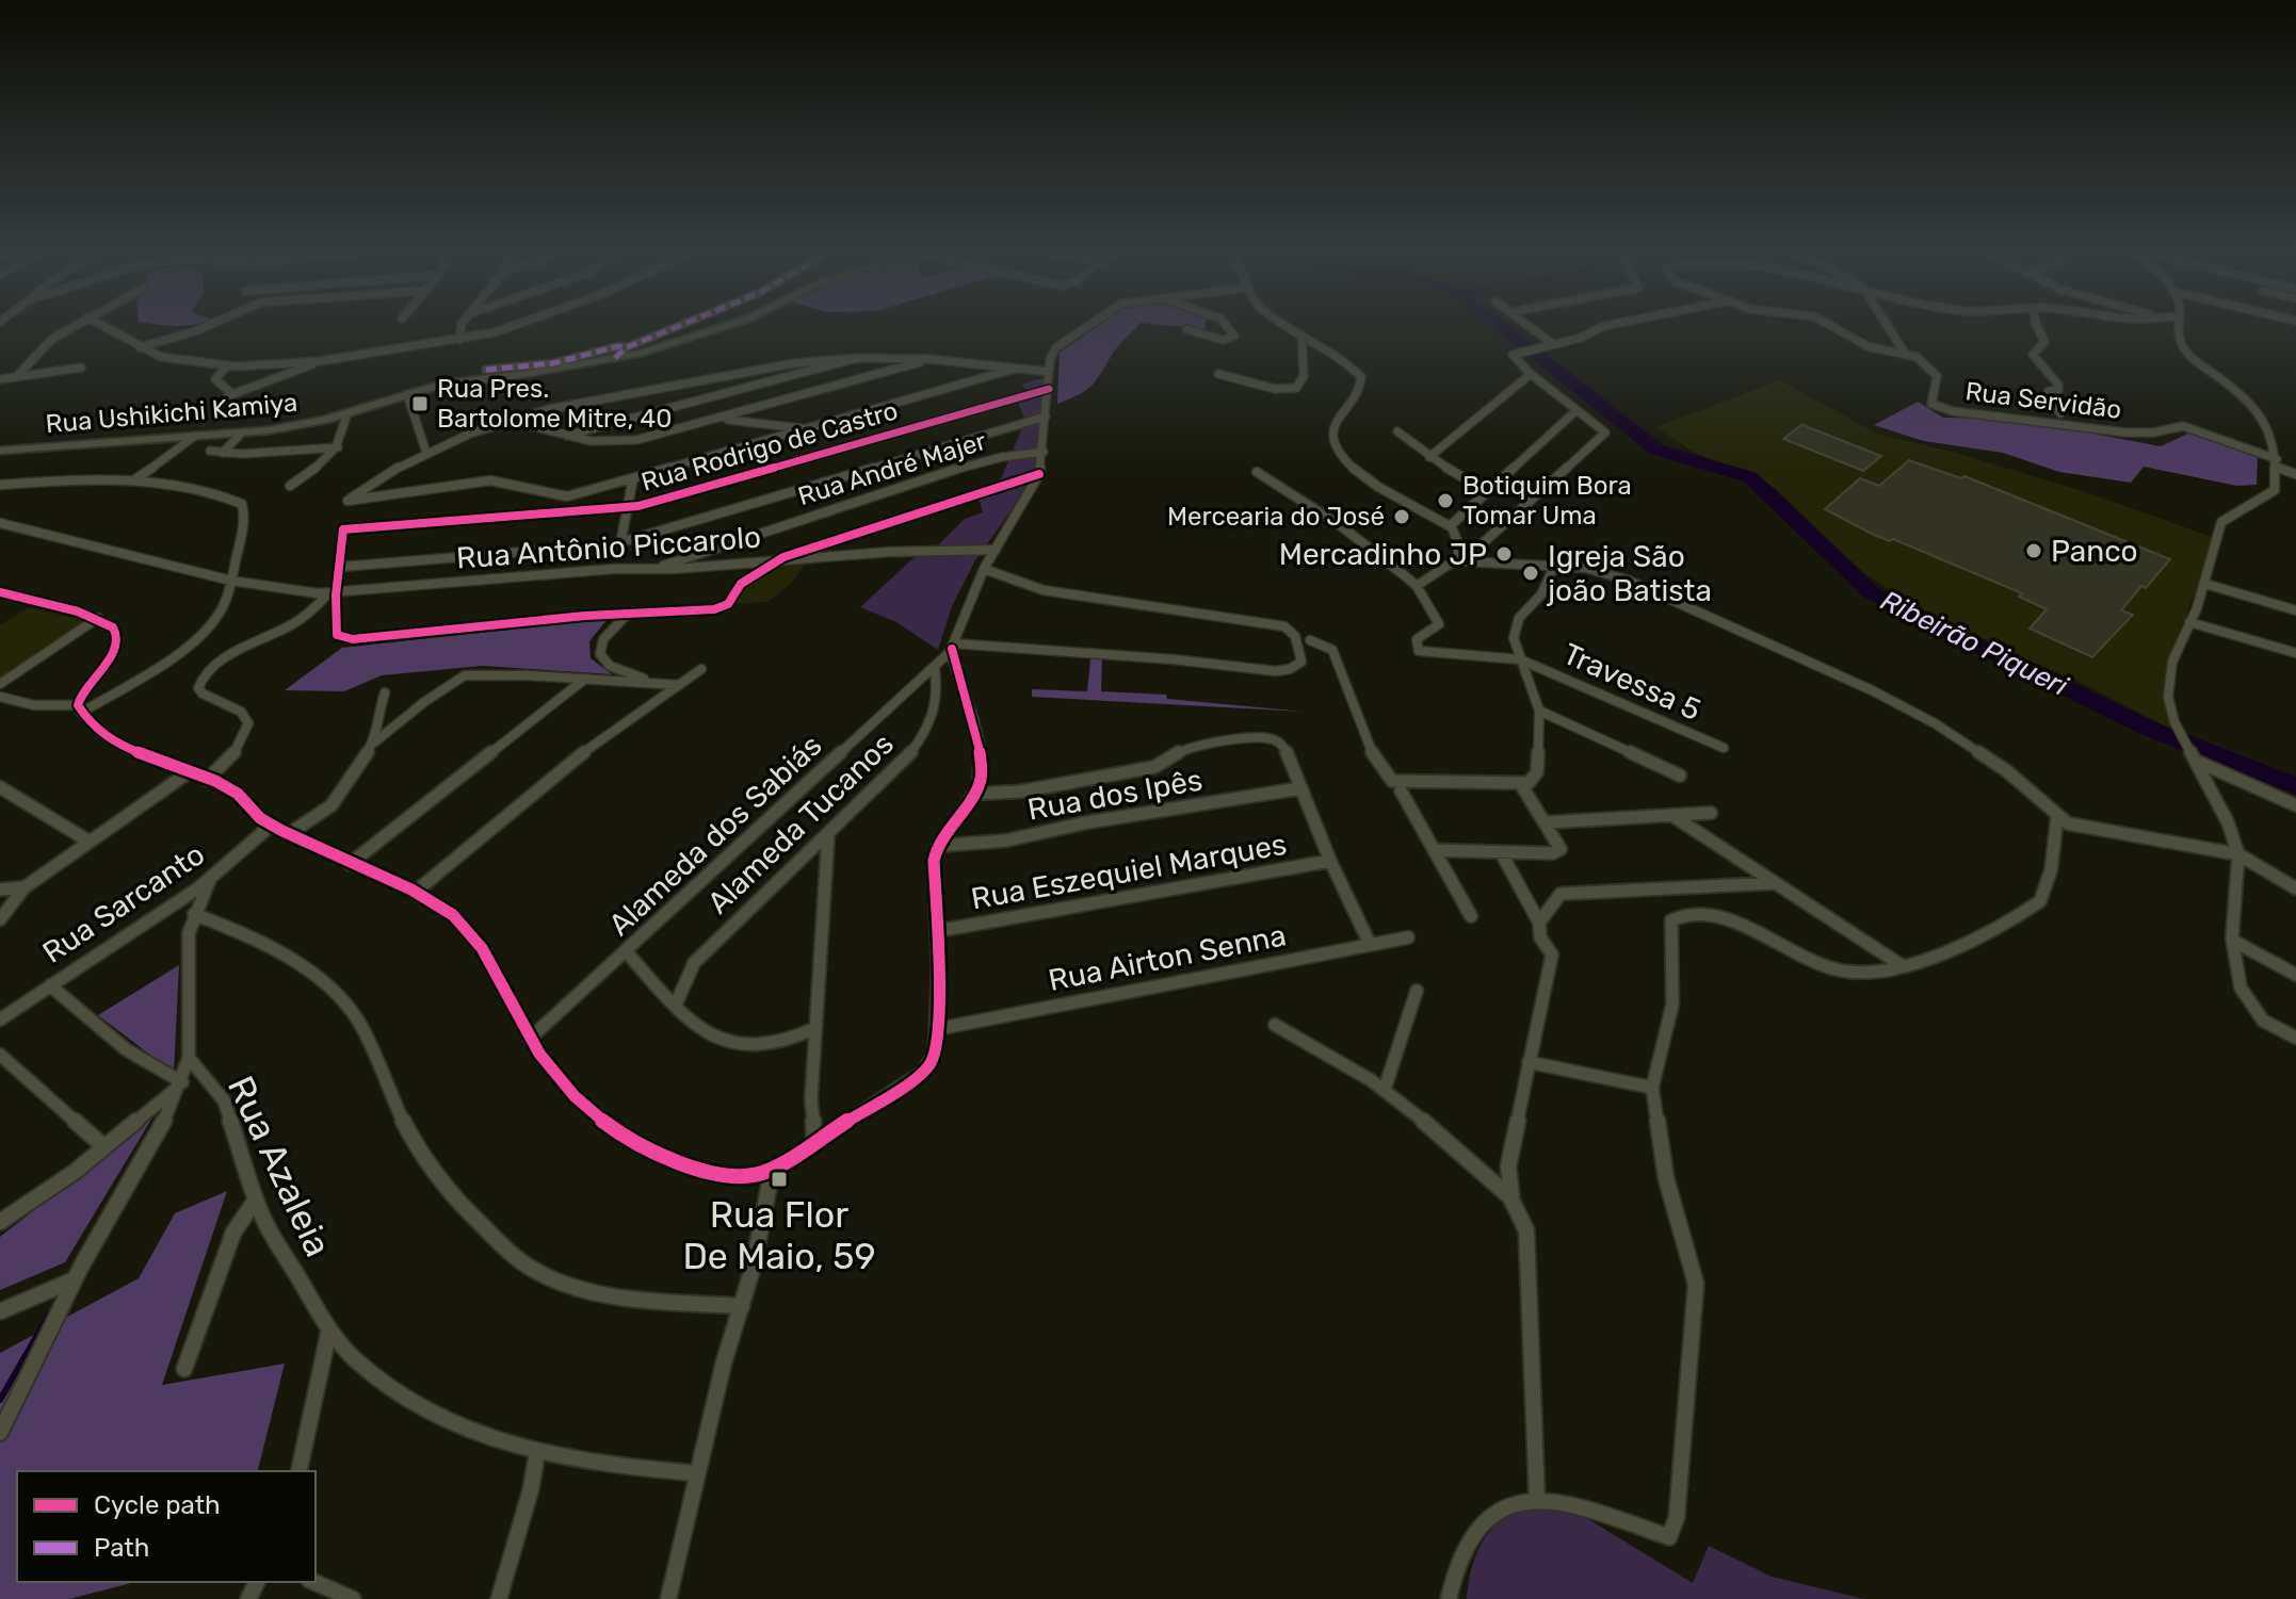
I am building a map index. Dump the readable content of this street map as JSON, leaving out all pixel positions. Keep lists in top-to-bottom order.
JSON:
{
  "streets": {
    "main road": ["Rua Ushikichi Kamiya"],
    "street": [
      "Rua Servidão",
      "Rua Rodrigo de Castro",
      "Rua André Majer",
      "Rua Antônio Piccarolo",
      "Travessa 5",
      "Rua dos Ipês",
      "Alameda Tucanos",
      "Alameda dos Sabiás",
      "Rua Eszequiel Marques",
      "Rua Sarcanto",
      "Rua Airton Senna",
      "Rua Azaleia"
    ]
  },
  "crossings": [
    ["Rua Rodrigo de Castro", "Alameda dos Sabiás"],
    ["Rua André Majer", "Rua Antônio Piccarolo"],
    ["Rua André Majer", "Alameda dos Sabiás"],
    ["Rua Antônio Piccarolo", "Alameda dos Sabiás"],
    ["Alameda Tucanos", "Alameda dos Sabiás"],
    ["Rua Sarcanto", "Rua Azaleia"]
  ],
  "water": ["Ribeirão Piqueri"],
  "places": {
    "transit": ["Rua Pres. Bartolome Mitre, 40", "Rua Flor De Maio, 59"],
    "other": [
      "Botiquim Bora Tomar Uma",
      "Mercearia do José",
      "Panco",
      "Mercadinho JP",
      "Igreja São joão Batista"
    ]
  },
  "legend": ["Cycle path", "Path"]
}
